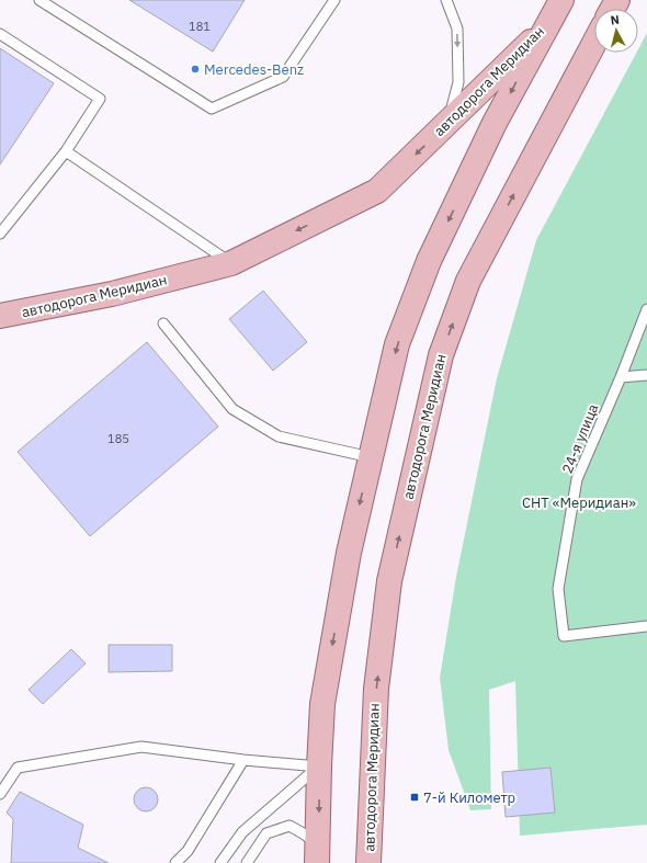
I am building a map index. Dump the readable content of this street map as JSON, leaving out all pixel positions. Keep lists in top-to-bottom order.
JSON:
{
  "streets": {
    "main road": ["автодорога Меридиан"],
    "lane": ["24-я улица"]
  },
  "parks": ["СНТ «Меридиан»"],
  "places": {
    "other": ["Mercedes-Benz"],
    "transit": ["7-й Километр"]
  },
  "house_numbers": ["181", "185"],
  "north": "top"
}
